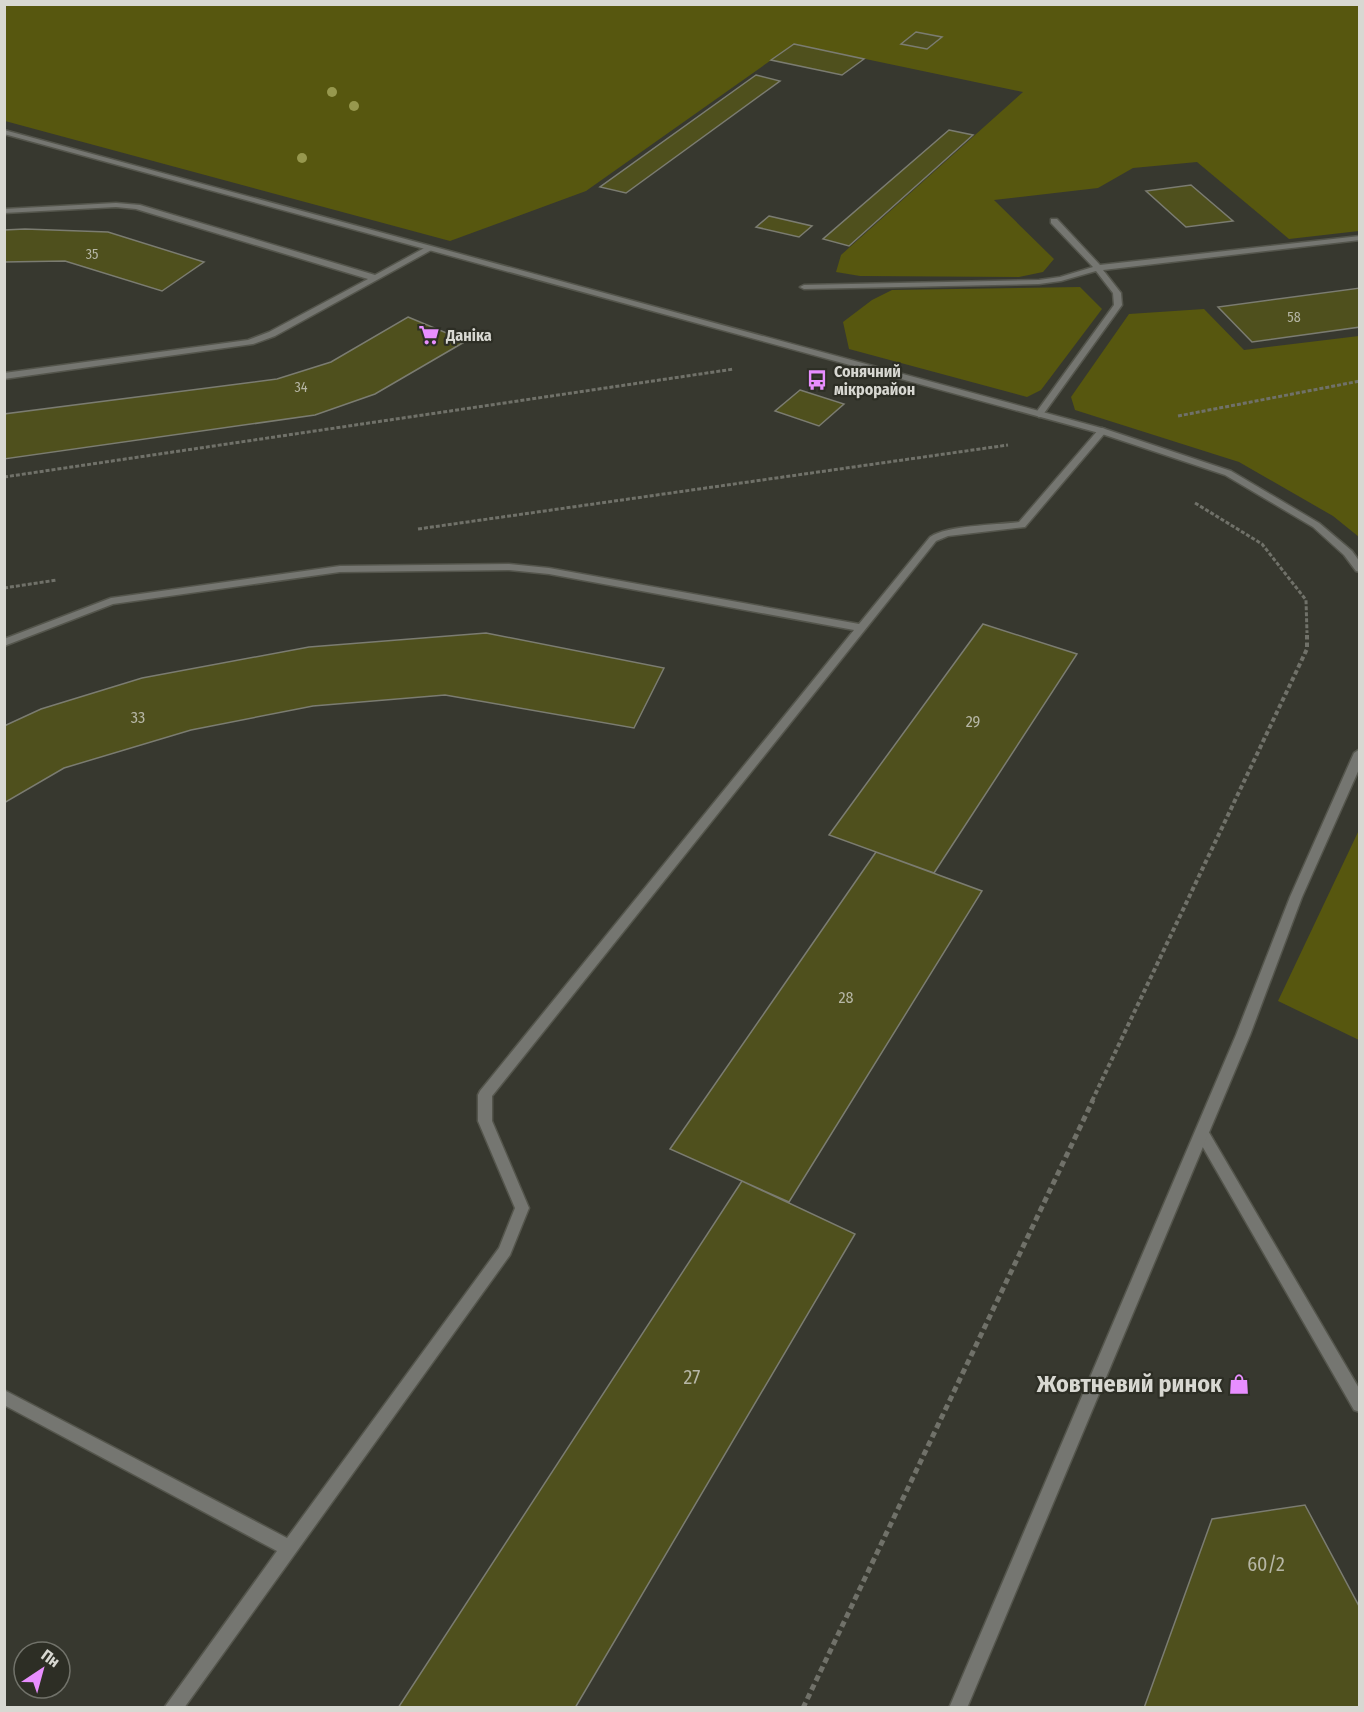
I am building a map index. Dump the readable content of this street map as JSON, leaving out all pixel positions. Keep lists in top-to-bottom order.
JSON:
{
  "places": {
    "supermarket": ["Даніка"],
    "bus stop": ["Сонячний мікрорайон"],
    "shop": ["Жовтневий ринок"]
  },
  "house_numbers": [
    "35",
    "58",
    "34",
    "33",
    "29",
    "28",
    "27",
    "60/2"
  ],
  "north": "top right"
}
